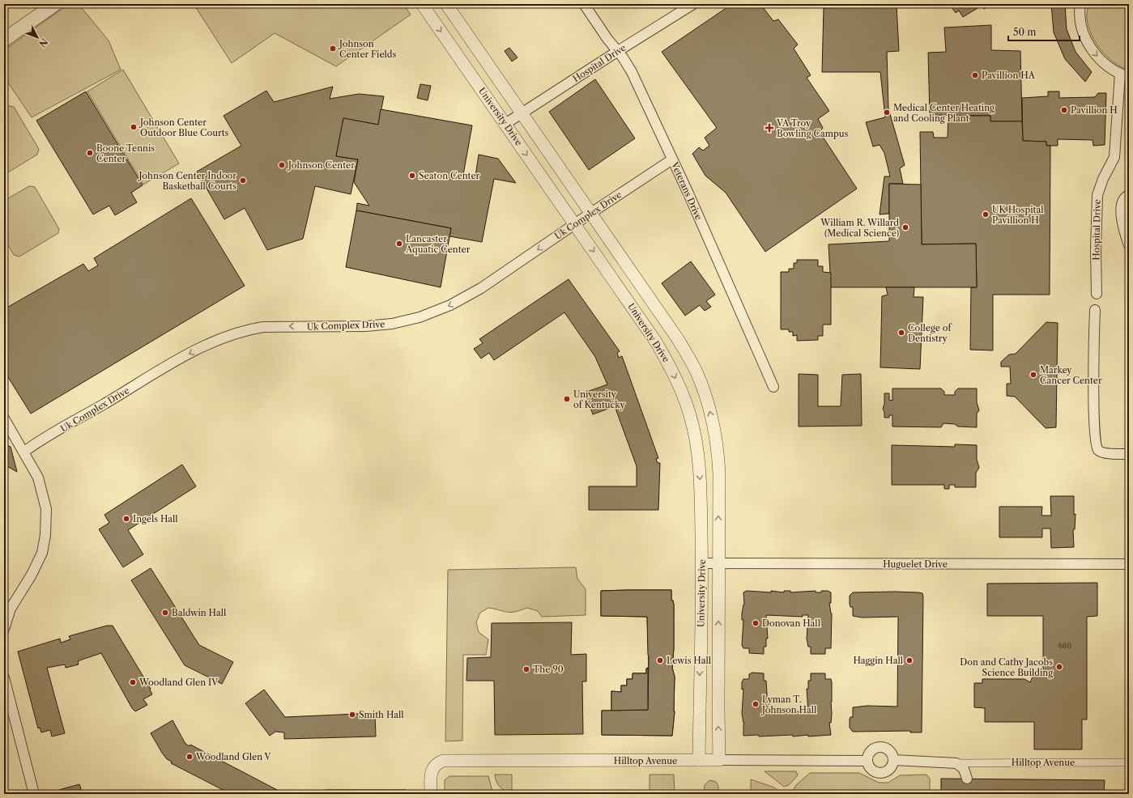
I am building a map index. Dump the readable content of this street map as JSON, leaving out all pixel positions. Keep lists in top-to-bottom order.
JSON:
{
  "streets": {
    "street": [
      "Hospital Drive",
      "University Drive",
      "Veterans Drive",
      "Uk Complex Drive",
      "Huguelet Drive",
      "Hilltop Avenue"
    ]
  },
  "crossings": [
    ["Hospital Drive", "University Drive"],
    ["Hospital Drive", "Veterans Drive"],
    ["University Drive", "Uk Complex Drive"],
    ["University Drive", "Huguelet Drive"],
    ["University Drive", "Hilltop Avenue"],
    ["Veterans Drive", "Uk Complex Drive"]
  ],
  "one_way": ["Uk Complex Drive"],
  "places": {
    "other": [
      "Johnson Center Fields",
      "Pavillion HA",
      "Pavillion H",
      "Medical Center Heating and Cooling Plant",
      "Johnson Center Outdoor Blue Courts",
      "Boone Tennis Center",
      "Johnson Center",
      "Seaton Center",
      "Johnson Center Indoor Basketball Courts",
      "UK Hospital Pavillion H",
      "William R. Willard (Medical Science)",
      "Lancaster Aquatic Center",
      "College of Dentistry",
      "Markey Cancer Center",
      "University of Kentucky",
      "Ingels Hall",
      "Baldwin Hall",
      "Donovan Hall",
      "Lewis Hall",
      "Haggin Hall",
      "Don and Cathy Jacobs Science Building",
      "The 90",
      "Woodland Glen IV",
      "Lyman T. Johnson Hall",
      "Smith Hall",
      "Woodland Glen V"
    ],
    "health": ["VA Troy Bowling Campus"]
  },
  "house_numbers": ["680"],
  "scale_bar": "50 m",
  "north": "bottom right"
}
